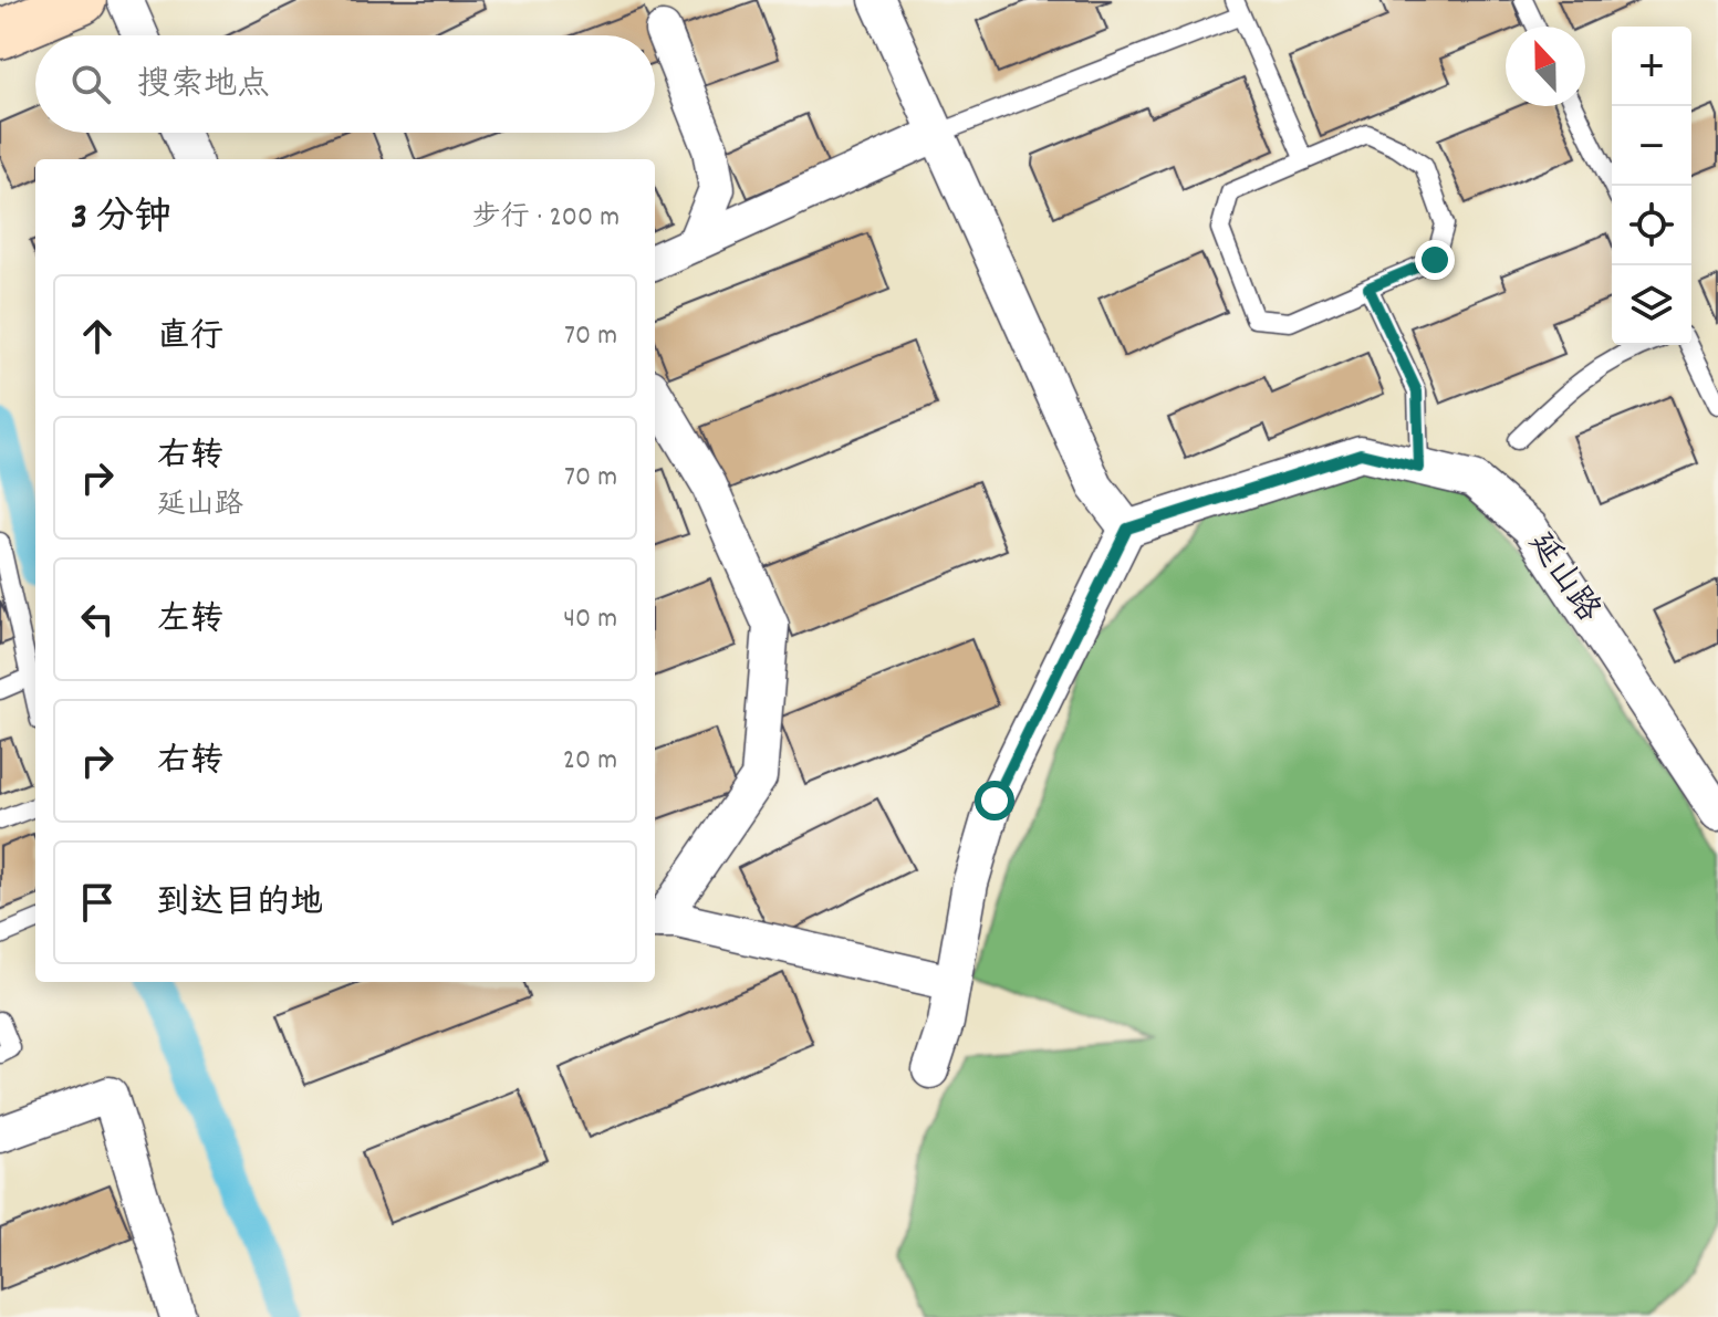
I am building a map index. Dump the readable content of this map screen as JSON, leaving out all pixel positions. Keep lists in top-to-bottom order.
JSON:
{
  "streets": {
    "street": ["延山路"]
  },
  "north": "top",
  "page": {
    "map_buttons": ["+", "−"],
    "search": "搜索地点",
    "heading": ["3 分钟", "步行 · 200 m"],
    "list": [
      ["直行", "70 m"],
      ["右转", "延山路", "70 m"],
      ["左转", "40 m"],
      ["右转", "20 m"],
      "到达目的地"
    ]
  }
}
